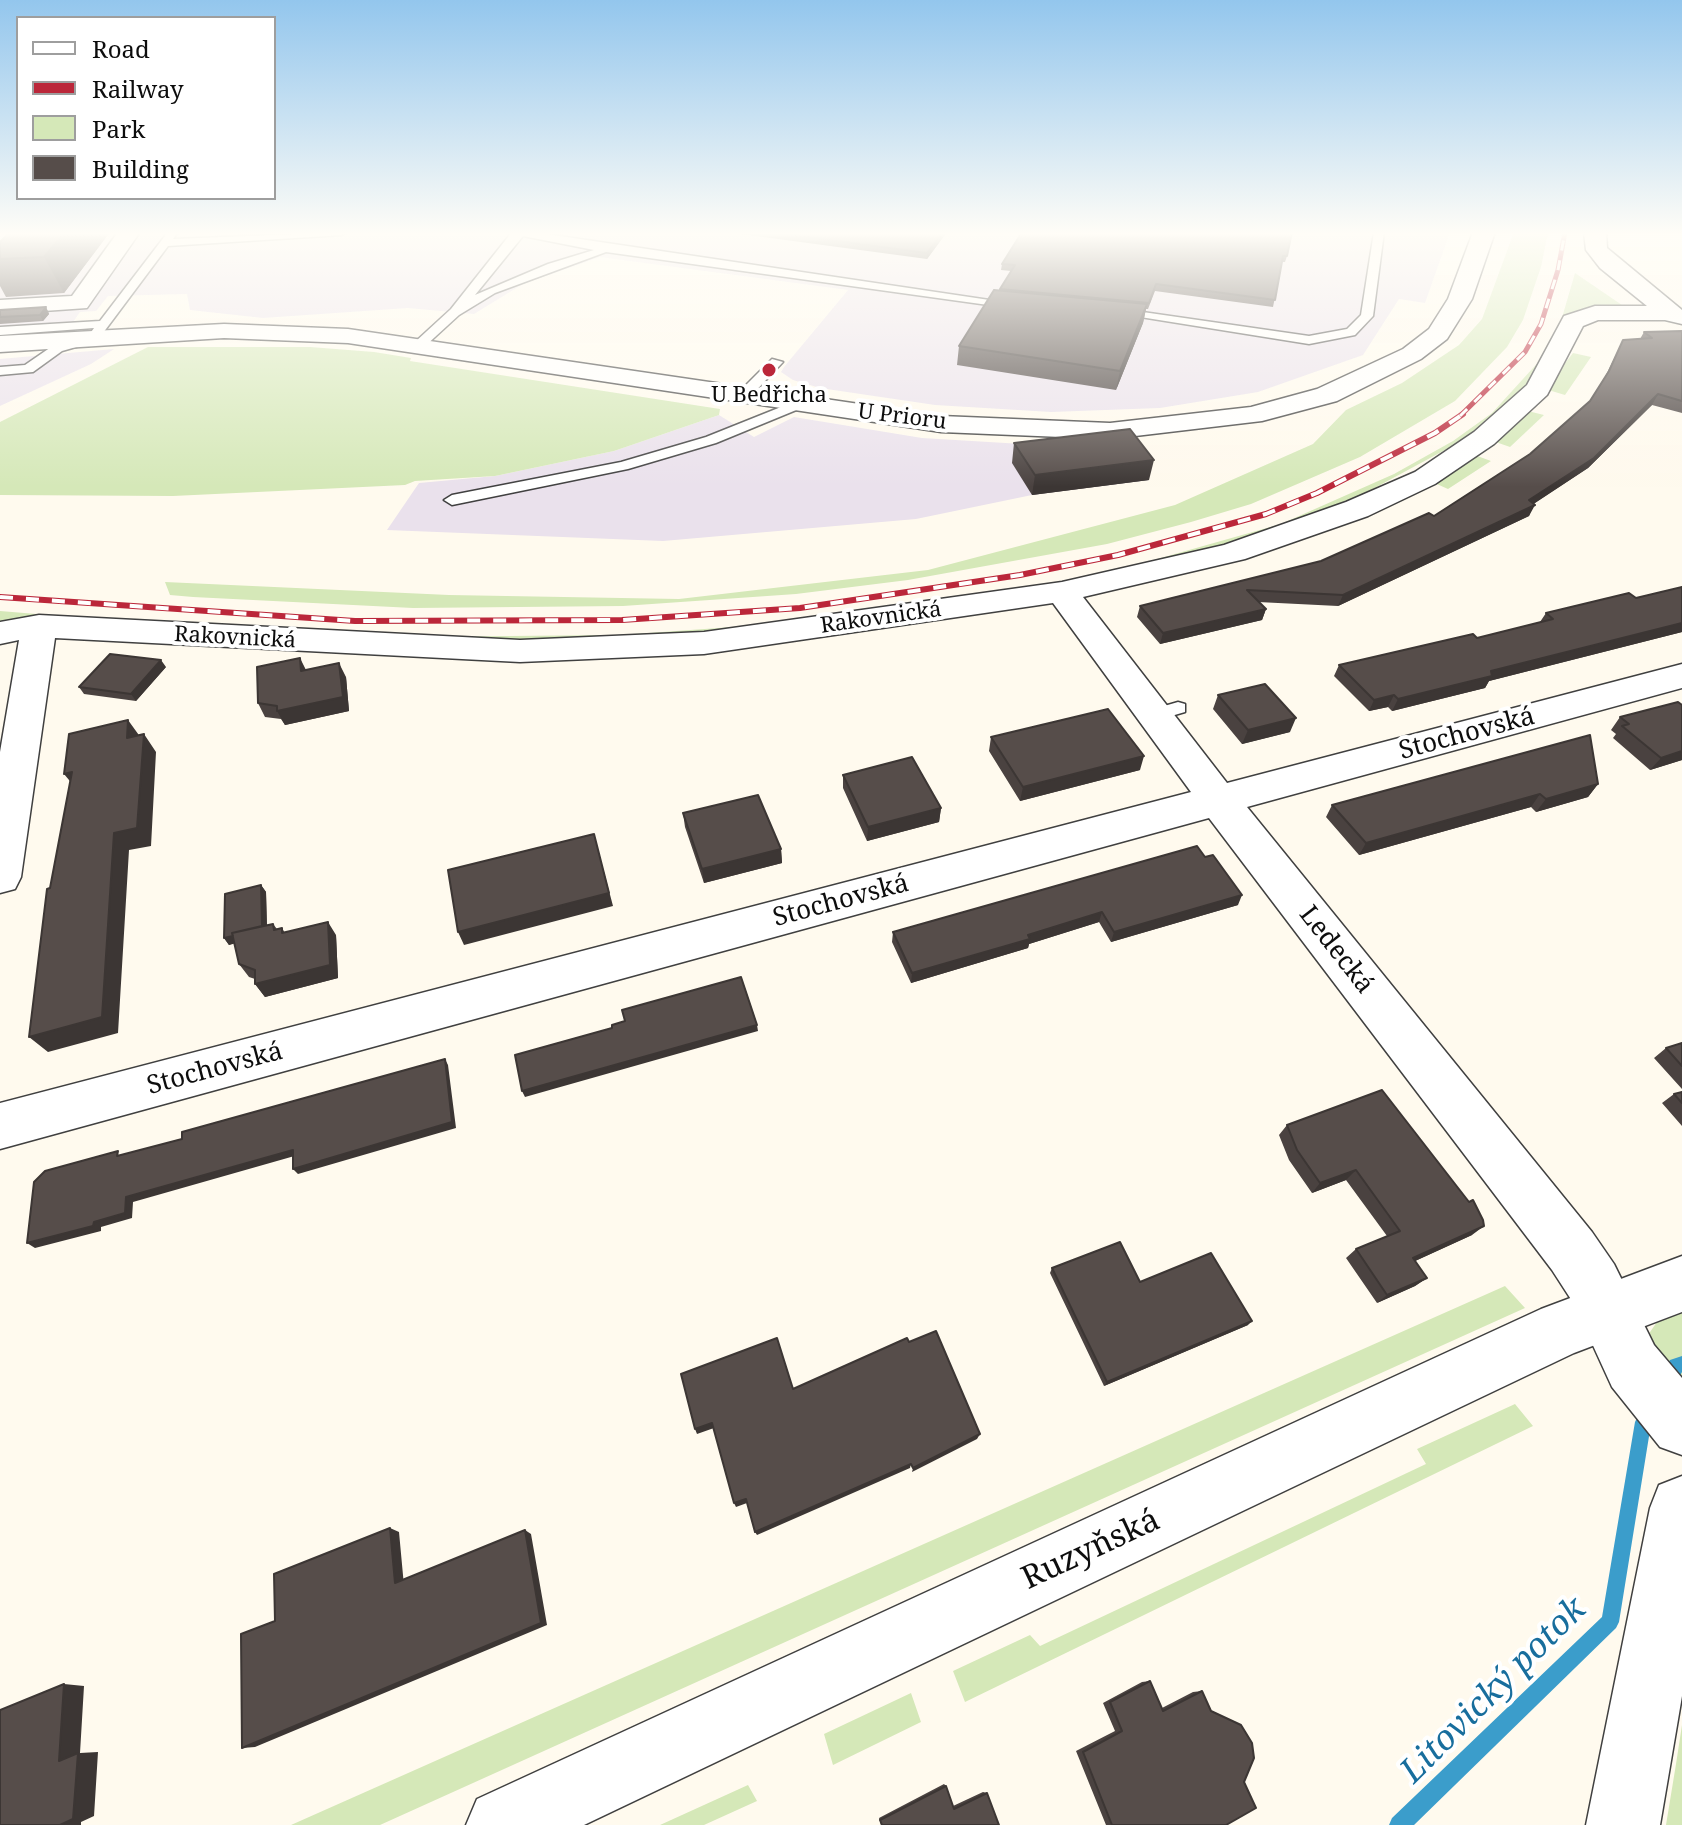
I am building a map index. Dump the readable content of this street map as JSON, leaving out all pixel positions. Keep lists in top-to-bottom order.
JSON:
{
  "streets": {
    "street": [
      "U Prioru",
      "Rakovnická",
      "Stochovská",
      "Ledecká",
      "Ruzyňská"
    ]
  },
  "crossings": [
    ["Rakovnická", "Ledecká"],
    ["Stochovská", "Ledecká"],
    ["Ledecká", "Ruzyňská"]
  ],
  "water": ["Litovický potok"],
  "places": ["U Bedřicha"],
  "legend": [
    "Road",
    "Railway",
    "Park",
    "Building"
  ]
}
